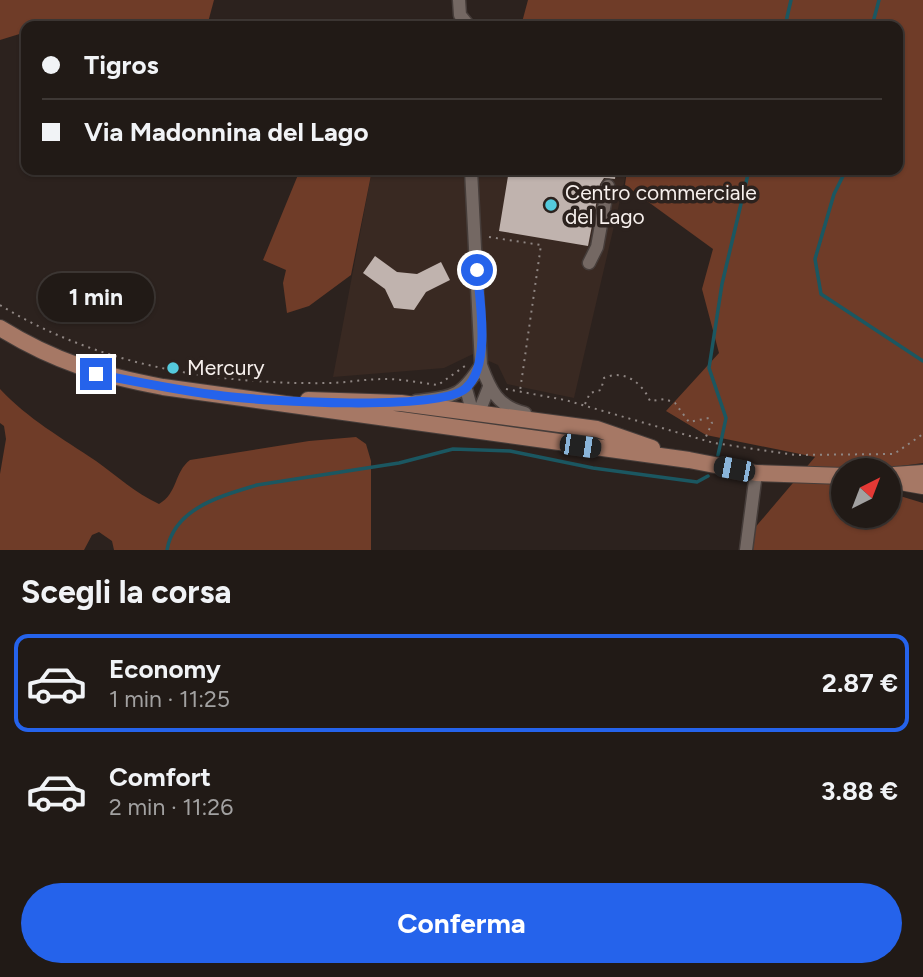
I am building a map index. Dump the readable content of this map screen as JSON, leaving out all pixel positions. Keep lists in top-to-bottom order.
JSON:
{
  "places": ["Centro commerciale del Lago", "Mercury"],
  "north": "top right",
  "page": {
    "banner": ["Tigros", "Via Madonnina del Lago"],
    "bubble": "1 min",
    "heading": "Scegli la corsa",
    "list": [
      {
        "name": "Economy",
        "note": "1 min · 11:25",
        "value": "2.87 €"
      },
      {
        "name": "Comfort",
        "note": "2 min · 11:26",
        "value": "3.88 €"
      }
    ],
    "buttons": "Conferma"
  }
}
